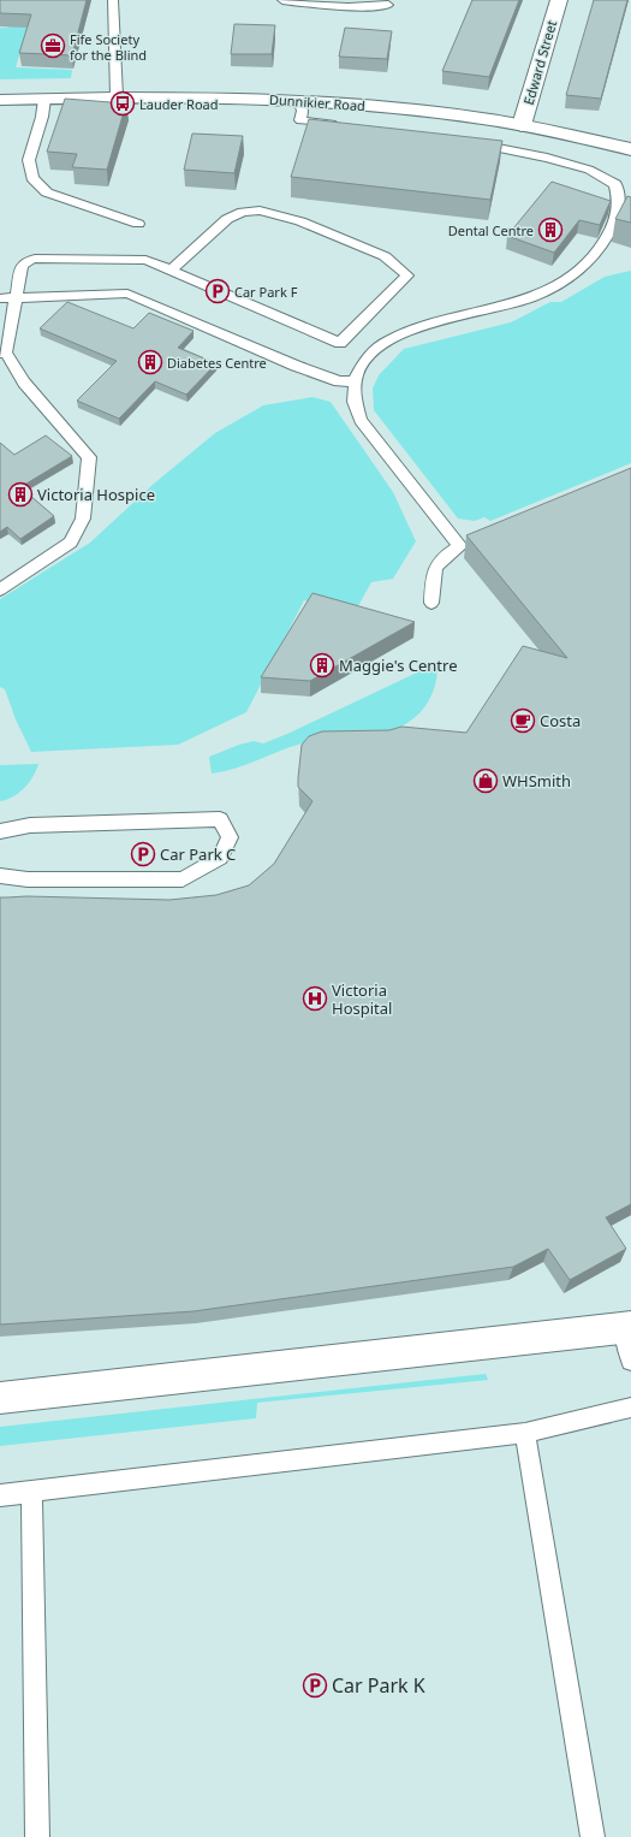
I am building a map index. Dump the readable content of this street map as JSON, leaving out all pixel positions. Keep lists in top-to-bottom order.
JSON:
{
  "streets": {
    "street": ["Edward Street", "Dunnikier Road"]
  },
  "crossings": [
    ["Edward Street", "Dunnikier Road"]
  ],
  "places": {
    "office": ["Fife Society for the Blind"],
    "bus stop": ["Lauder Road"],
    "building": [
      "Dental Centre",
      "Diabetes Centre",
      "Victoria Hospice",
      "Maggie's Centre"
    ],
    "parking": ["Car Park F", "Car Park C", "Car Park K"],
    "cafe": ["Costa"],
    "shop": ["WHSmith"],
    "hospital": ["Victoria Hospital"]
  }
}
